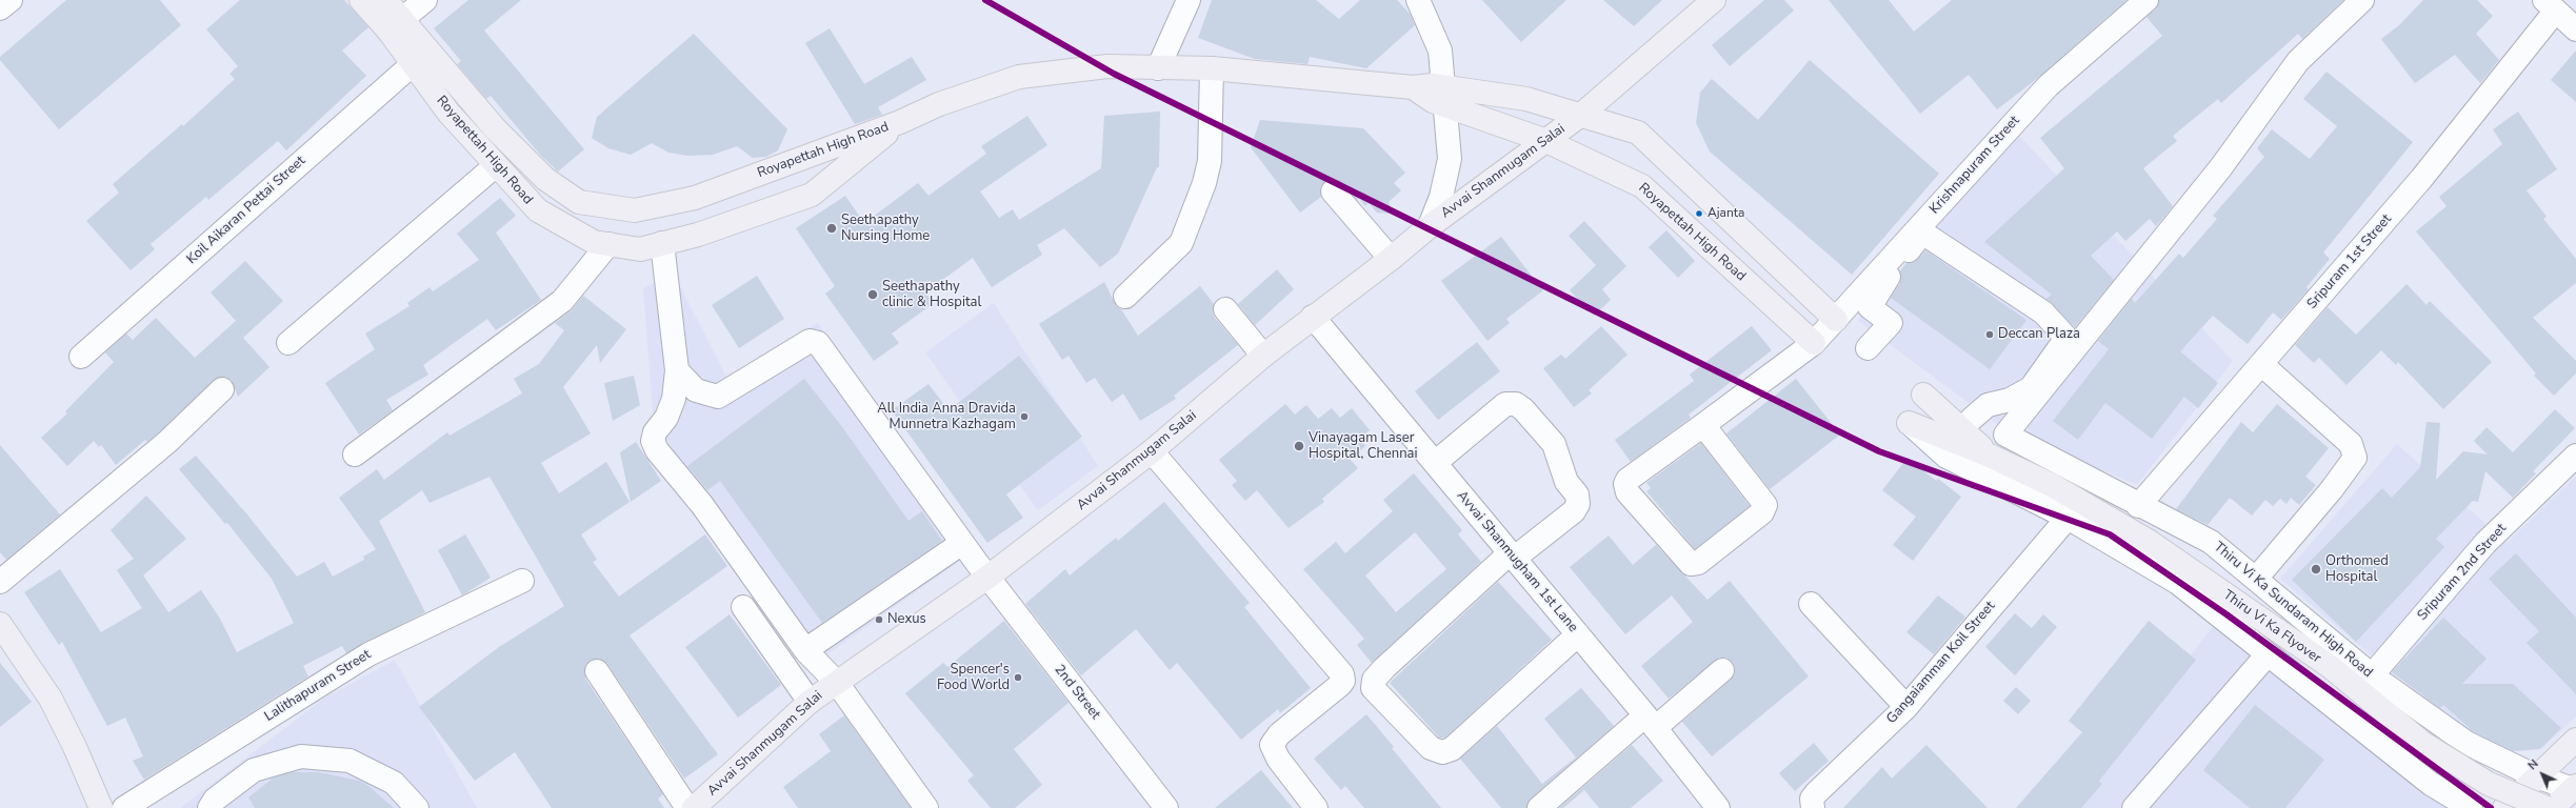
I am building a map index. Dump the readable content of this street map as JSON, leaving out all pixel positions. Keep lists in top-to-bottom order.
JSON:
{
  "streets": {
    "main road": ["Royapettah High Road", "Avvai Shanmugam Salai", "Thiru Vi Ka Flyover"],
    "street": [
      "Krishnapuram Street",
      "Koil Aikaran Pettai Street",
      "Sripuram 1st Street",
      "Avvai Shanmugham 1st Lane",
      "Sripuram 2nd Street",
      "Thiru Vi Ka Sundaram High Road",
      "Gangaiamman Koil Street",
      "Lalithapuram Street",
      "2nd Street"
    ]
  },
  "crossings": [
    ["Royapettah High Road", "Krishnapuram Street"],
    ["Royapettah High Road", "Avvai Shanmugam Salai"],
    ["Royapettah High Road", "Koil Aikaran Pettai Street"],
    ["Avvai Shanmugam Salai", "Avvai Shanmugham 1st Lane"],
    ["Avvai Shanmugam Salai", "2nd Street"],
    ["Sripuram 1st Street", "Thiru Vi Ka Sundaram High Road"],
    ["Sripuram 2nd Street", "Thiru Vi Ka Sundaram High Road"]
  ],
  "places": [
    "Ajanta",
    "Seethapathy Nursing Home",
    "Seethapathy clinic & Hospital",
    "Deccan Plaza",
    "All India Anna Dravida Munnetra Kazhagam",
    "Vinayagam Laser Hospital, Chennai",
    "Orthomed Hospital",
    "Nexus",
    "Spencer's Food World"
  ],
  "north": "top left"
}
